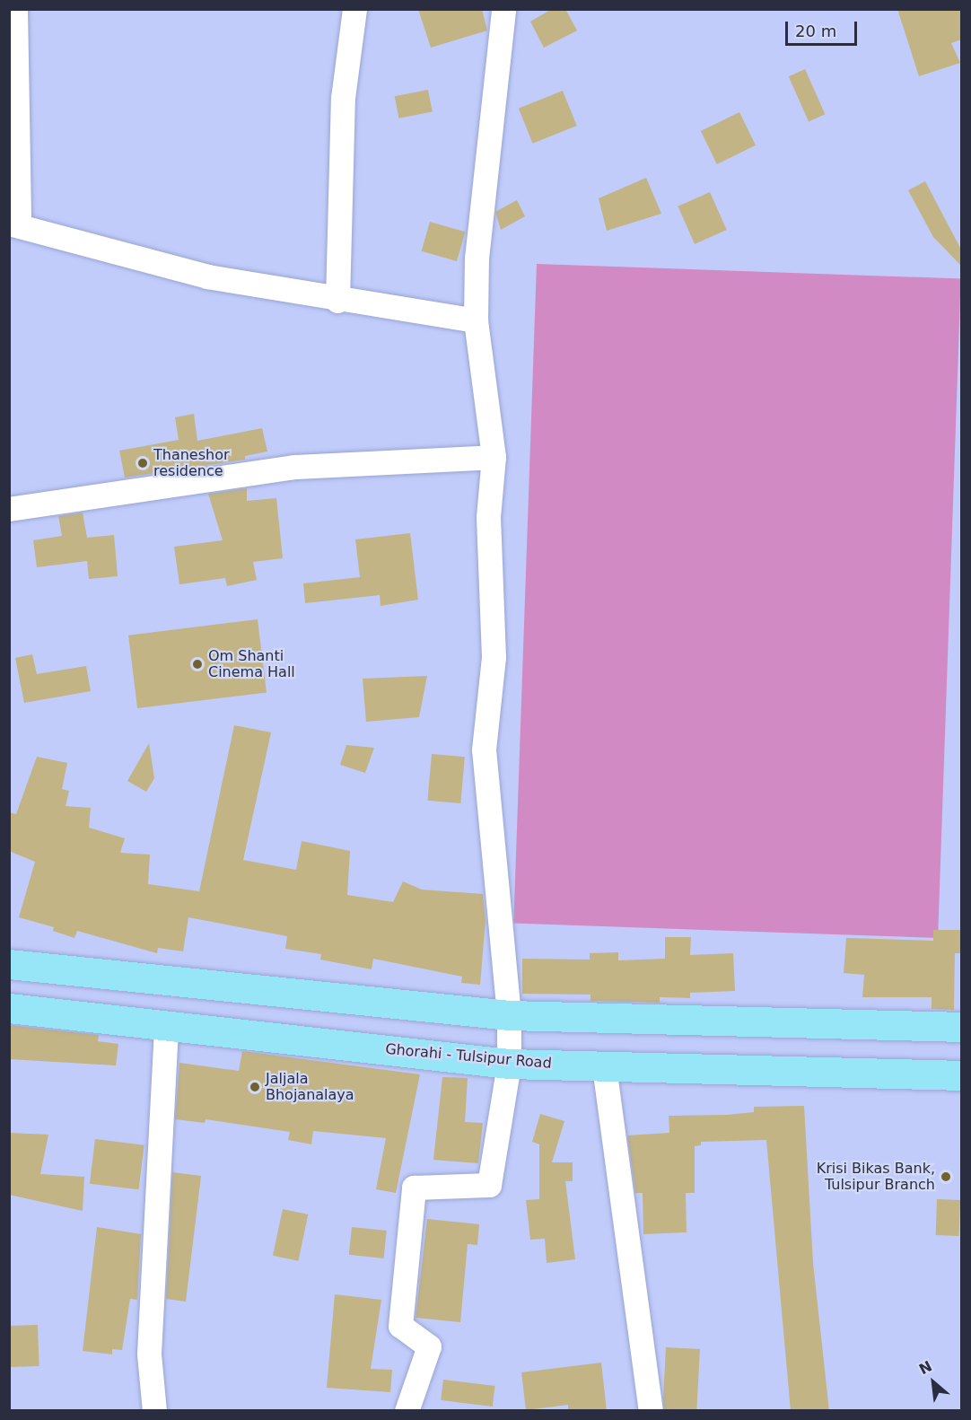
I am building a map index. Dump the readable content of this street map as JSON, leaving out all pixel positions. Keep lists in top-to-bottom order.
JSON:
{
  "streets": {
    "main road": ["Ghorahi - Tulsipur Road"]
  },
  "places": [
    "Thaneshor residence",
    "Om Shanti Cinema Hall",
    "Jaljala Bhojanalaya",
    "Krisi Bikas Bank, Tulsipur Branch"
  ],
  "scale_bar": "20 m",
  "north": "top left"
}
